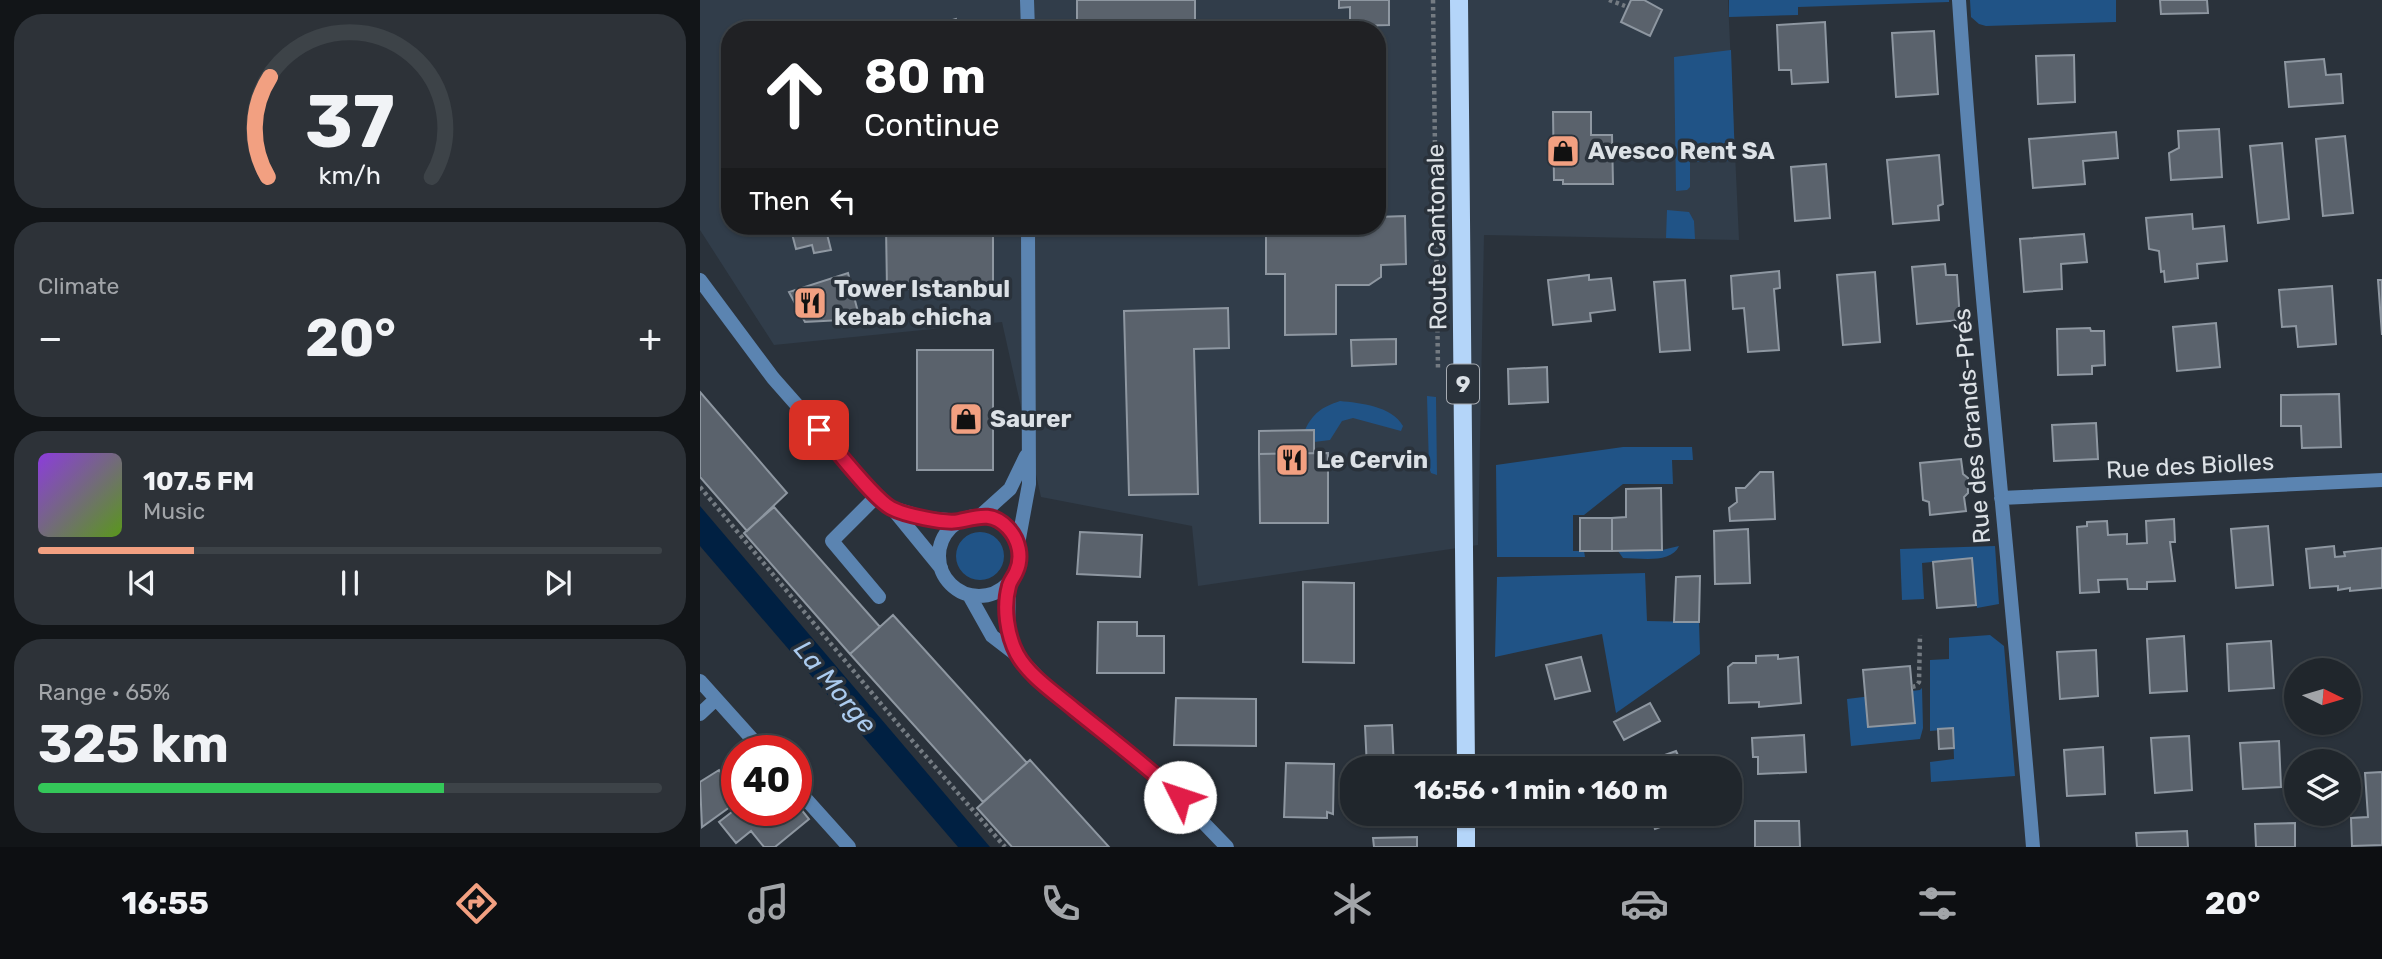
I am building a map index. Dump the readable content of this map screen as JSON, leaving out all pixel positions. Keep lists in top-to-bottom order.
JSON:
{
  "streets": {
    "main road": ["Route Cantonale", "9"],
    "street": ["Rue des Grands-Prés", "Rue des Biolles"]
  },
  "crossings": [
    ["Rue des Grands-Prés", "Rue des Biolles"]
  ],
  "water": ["La Morge"],
  "places": {
    "shop": ["Avesco Rent SA", "Saurer"],
    "restaurant": ["Tower Istanbul kebab chicha", "Le Cervin"]
  },
  "north": "right",
  "page": {
    "turn": ["80 m", "Continue"],
    "then": "Then",
    "tile": [
      "Climate",
      ["Range · 65%", "325 km"]
    ],
    "heat": ["−", "20°", "+"],
    "song": ["107.5 FM", "Music"],
    "limit": "40",
    "trip": "16:56 · 1 min · 160 m",
    "tabs": ["16:55", "20°"],
    "gauge": ["37", "km/h"]
  }
}
